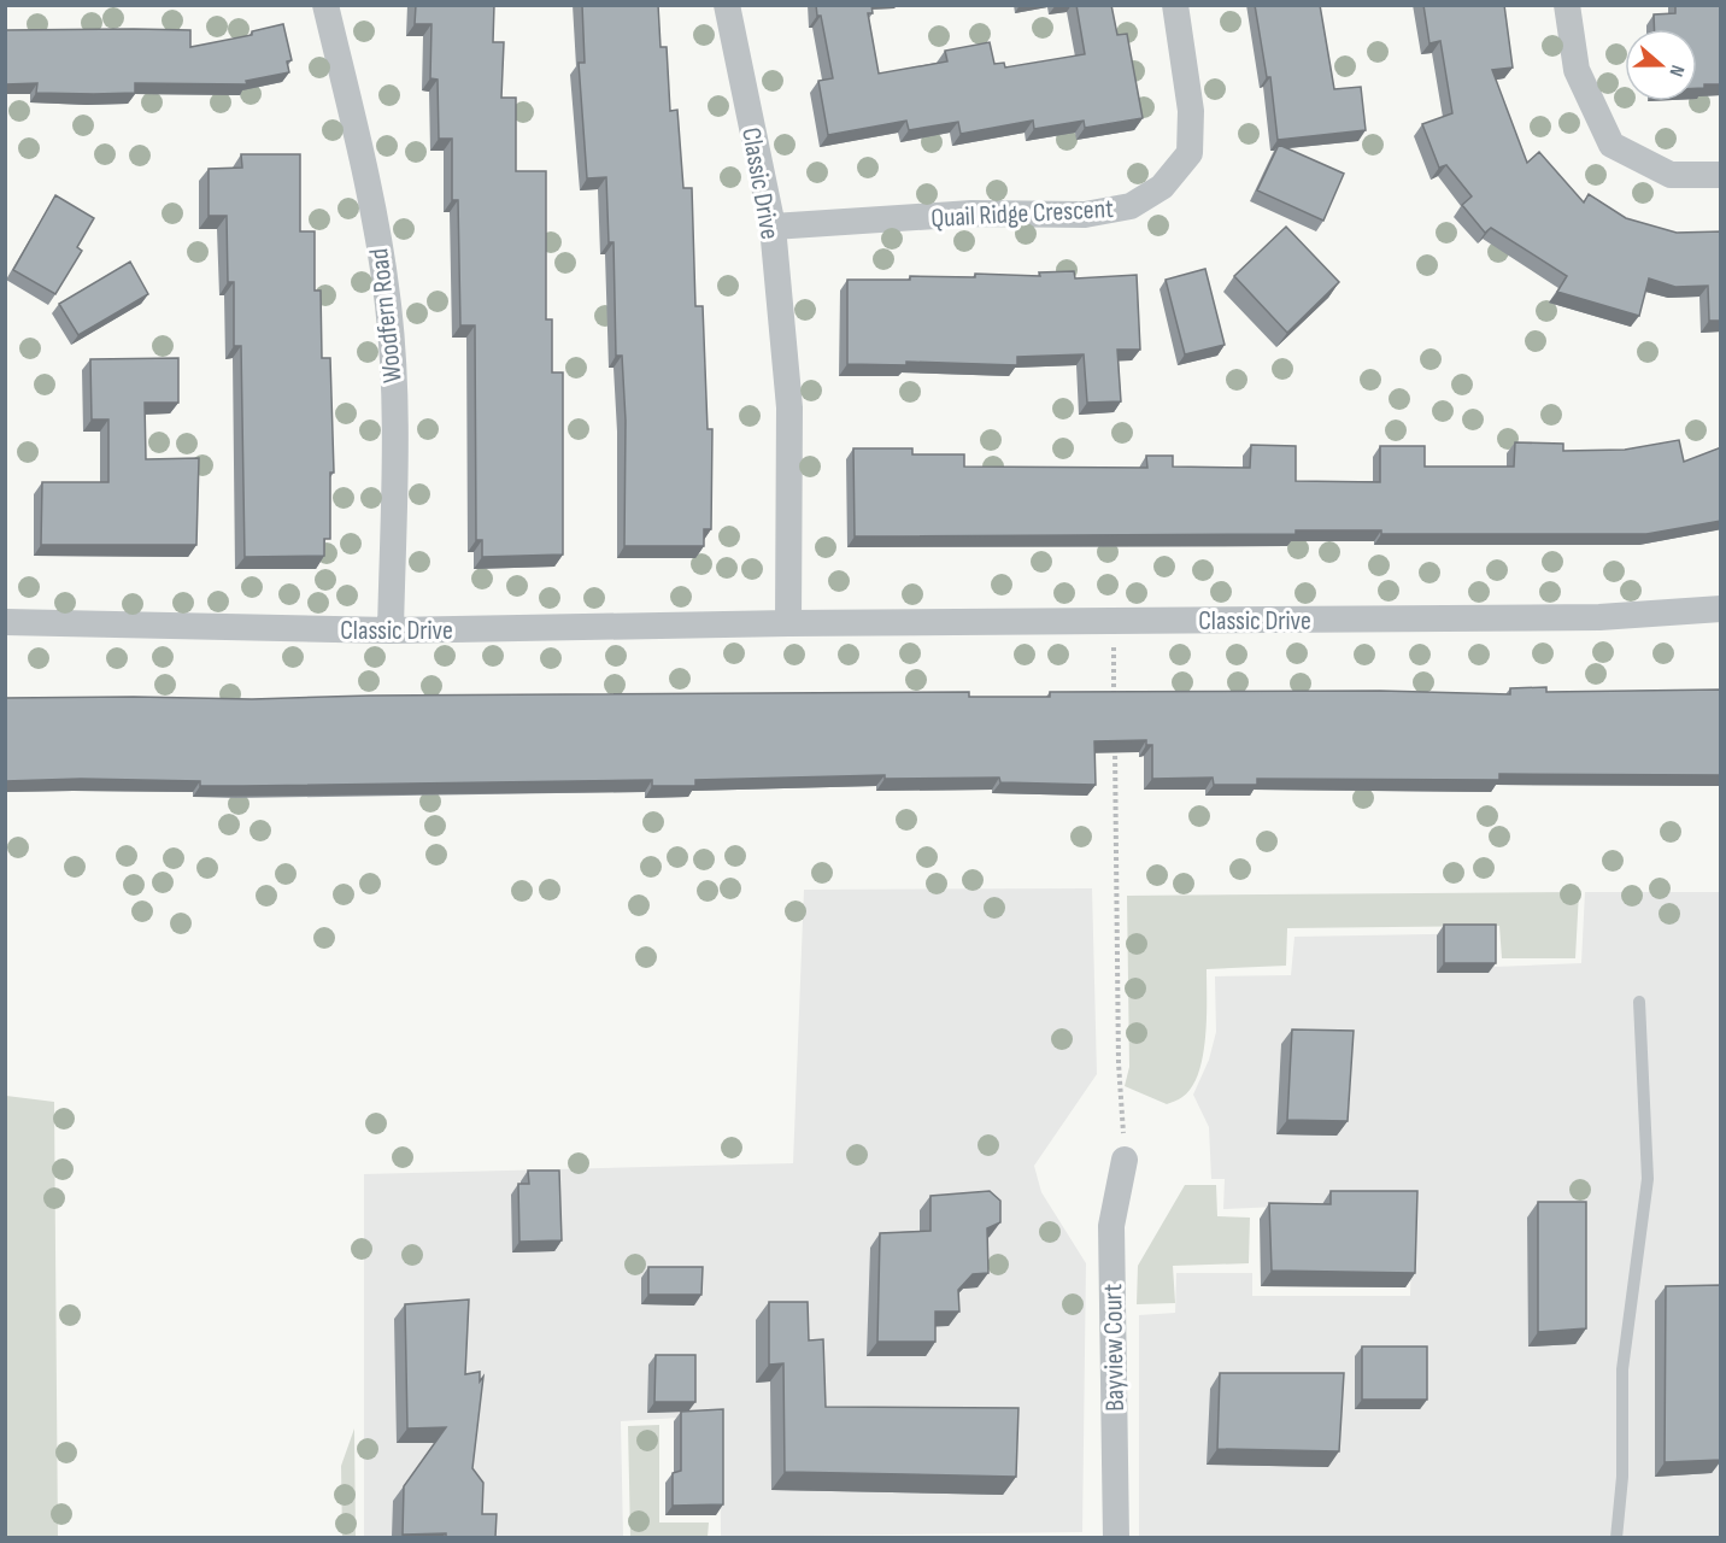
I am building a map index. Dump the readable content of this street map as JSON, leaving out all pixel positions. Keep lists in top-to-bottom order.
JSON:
{
  "streets": {
    "street": [
      "Classic Drive",
      "Quail Ridge Crescent",
      "Woodfern Road",
      "Bayview Court"
    ]
  },
  "crossings": [
    ["Classic Drive", "Quail Ridge Crescent"],
    ["Classic Drive", "Woodfern Road"]
  ],
  "north": "right"
}
